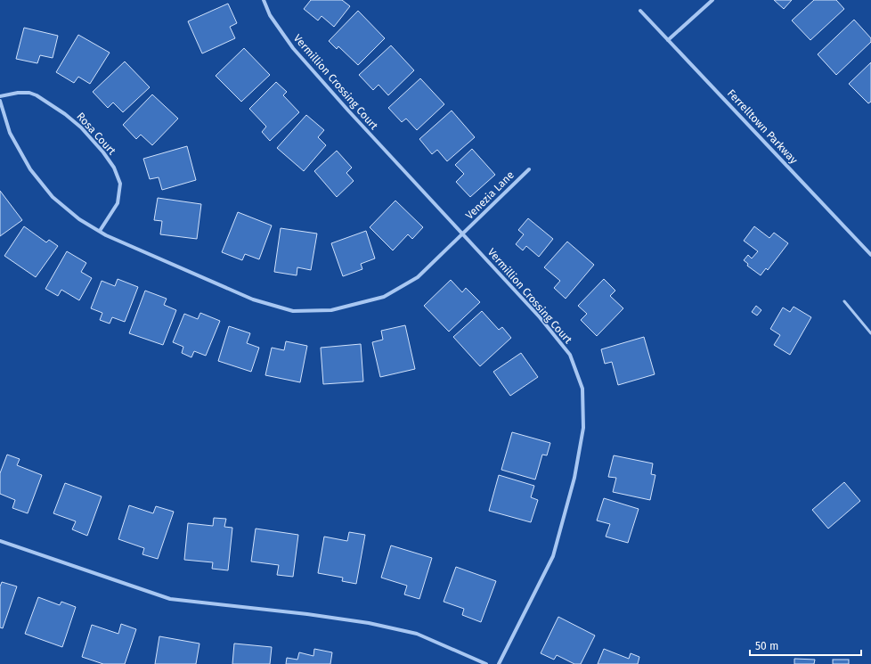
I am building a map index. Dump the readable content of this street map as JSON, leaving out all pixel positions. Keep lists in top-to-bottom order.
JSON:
{
  "streets": {
    "street": [
      "Vermillion Crossing Court",
      "Ferrelltown Parkway",
      "Rosa Court",
      "Venezia Lane"
    ]
  },
  "crossings": [
    ["Vermillion Crossing Court", "Venezia Lane"],
    ["Rosa Court", "Venezia Lane"]
  ],
  "scale_bar": "50 m"
}
